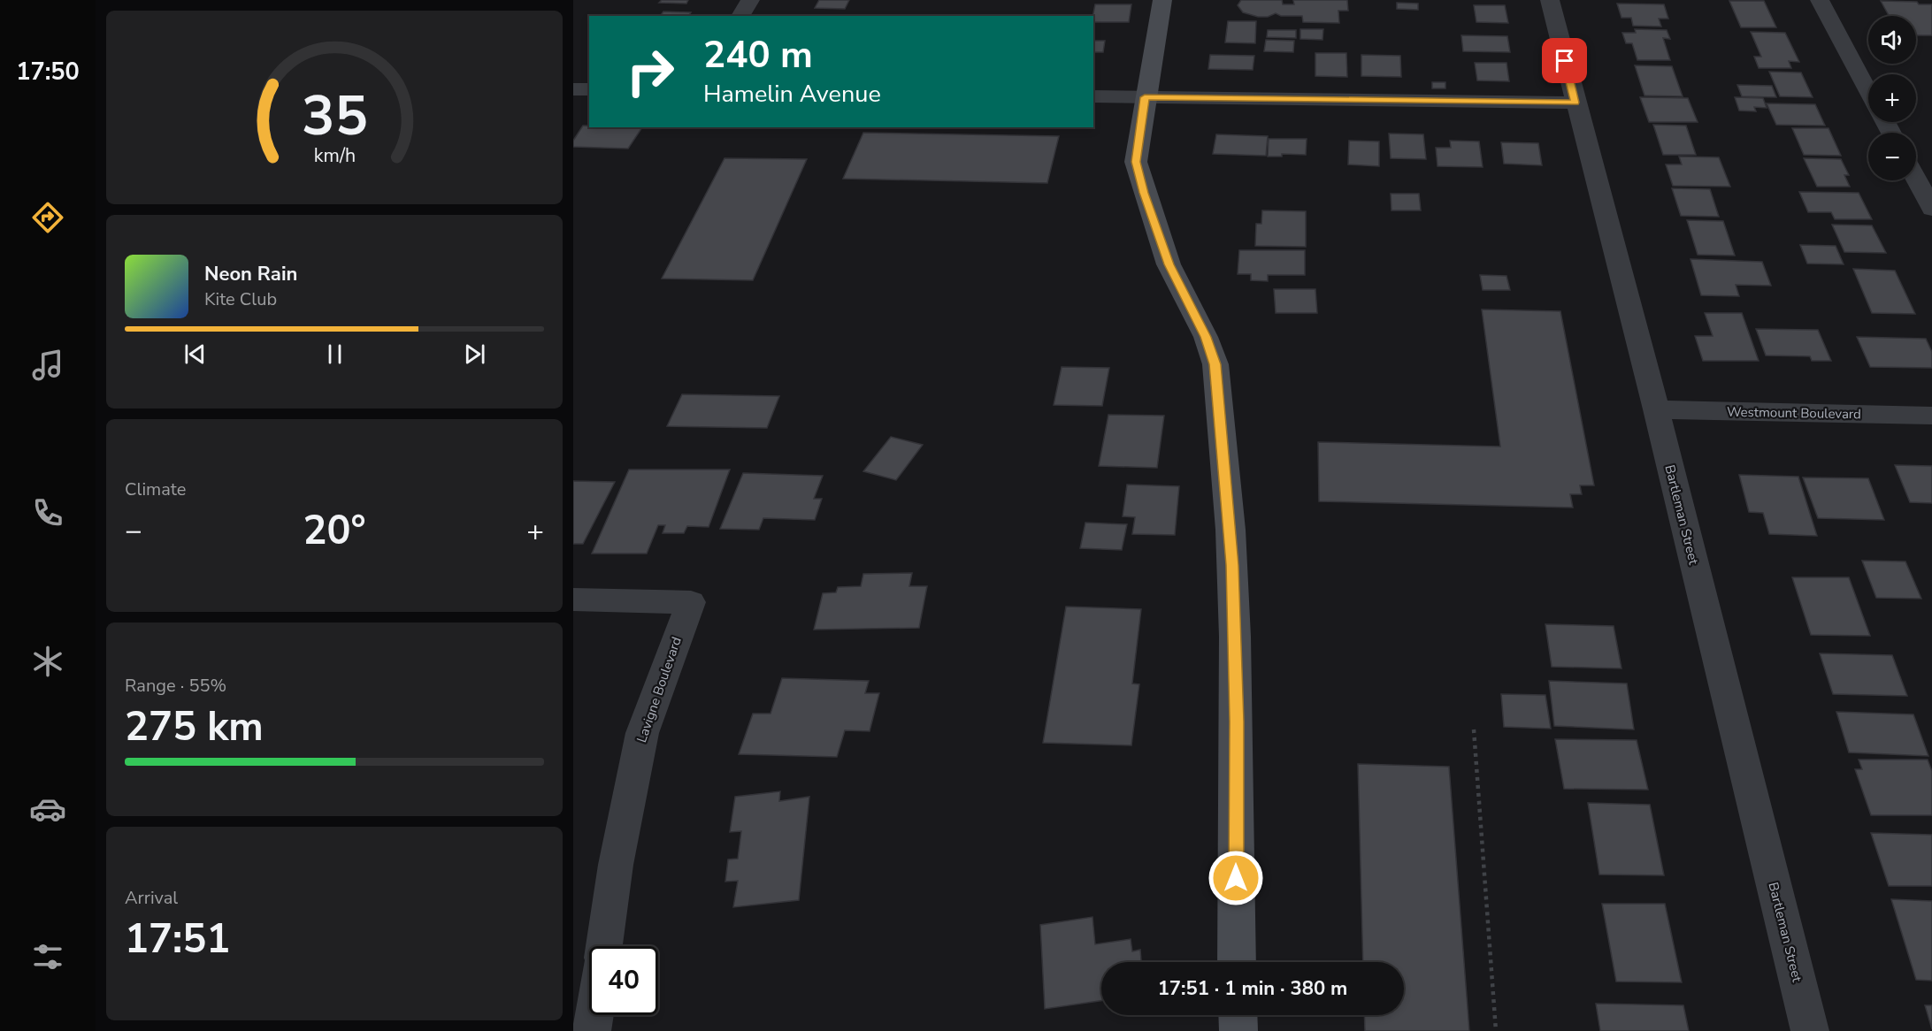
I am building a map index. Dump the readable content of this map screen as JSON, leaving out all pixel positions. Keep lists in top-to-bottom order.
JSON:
{
  "streets": {
    "street": ["Westmount Boulevard", "Bartleman Street", "Lavigne Boulevard"]
  },
  "crossings": [
    ["Westmount Boulevard", "Bartleman Street"]
  ],
  "page": {
    "tabs": "17:50",
    "map_buttons": ["+", "−"],
    "turn": ["240 m", "Hamelin Avenue"],
    "song": ["Neon Rain", "Kite Club"],
    "tile": [
      "Climate",
      ["Range · 55%", "275 km"],
      ["Arrival", "17:51"]
    ],
    "heat": ["−", "20°", "+"],
    "limit": "40",
    "trip": "17:51 · 1 min · 380 m",
    "gauge": ["35", "km/h"]
  }
}
